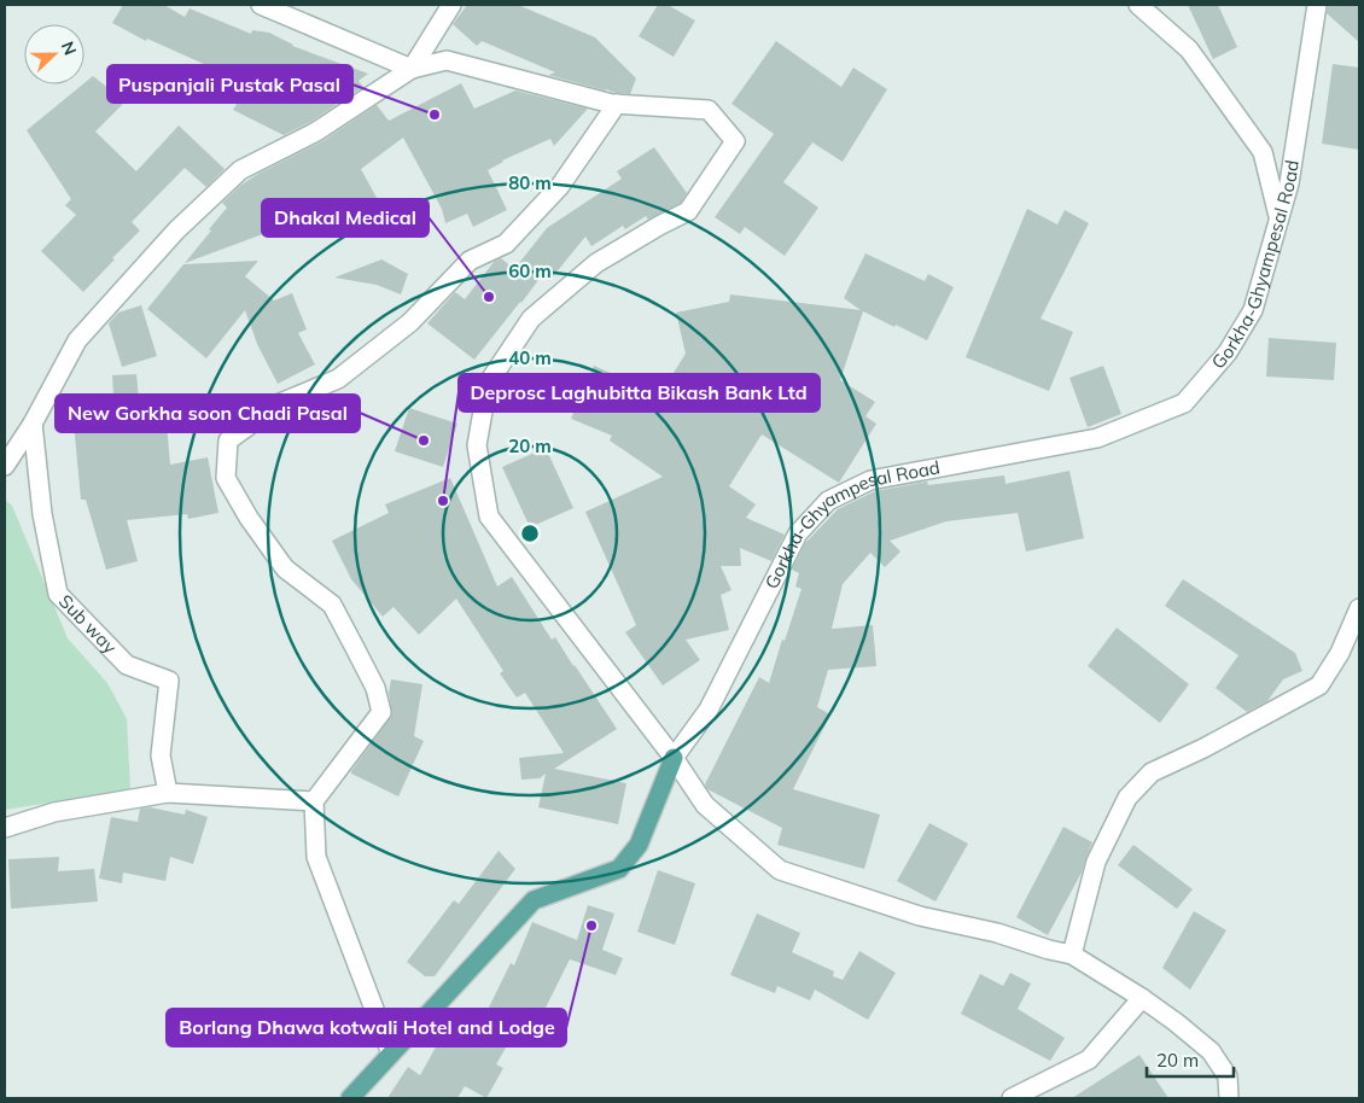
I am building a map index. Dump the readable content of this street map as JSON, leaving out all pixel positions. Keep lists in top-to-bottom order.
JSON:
{
  "streets": {
    "main road": ["Gorkha-Ghyampesal Road"],
    "street": ["Sub way"]
  },
  "places": [
    "Puspanjali Pustak Pasal",
    "Dhakal Medical",
    "New Gorkha soon Chadi Pasal",
    "Deprosc Laghubitta Bikash Bank Ltd",
    "Borlang Dhawa kotwali Hotel and Lodge"
  ],
  "scale_bar": "20 m",
  "north": "right",
  "rings": [
    "80 m",
    "60 m",
    "40 m",
    "20 m"
  ]
}
